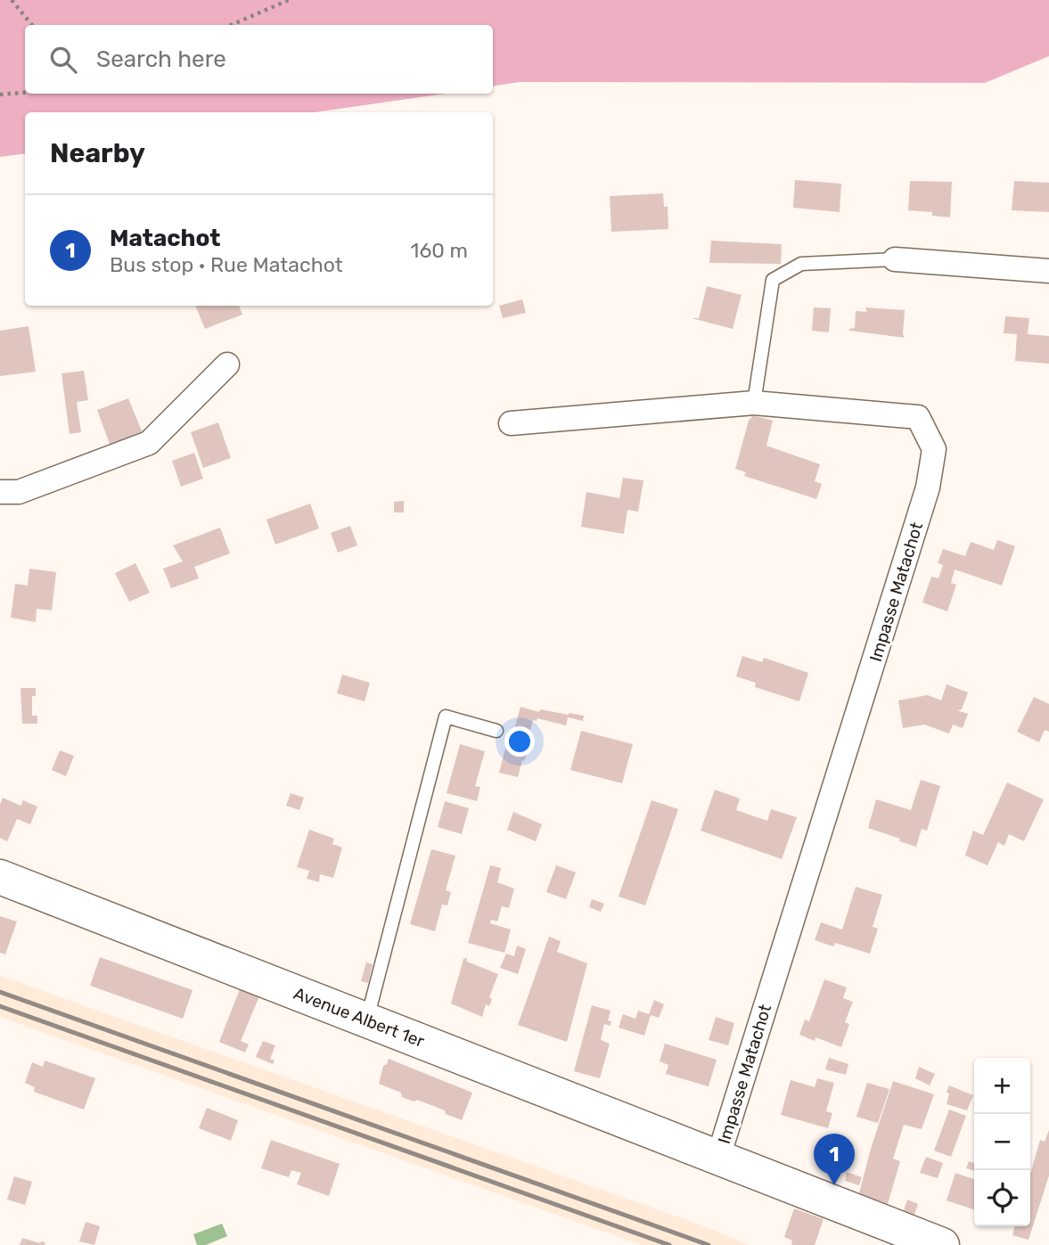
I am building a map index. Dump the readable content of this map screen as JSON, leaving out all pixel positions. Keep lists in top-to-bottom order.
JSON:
{
  "streets": {
    "main road": ["Avenue Albert 1er"],
    "street": ["Impasse Matachot"]
  },
  "crossings": [
    ["Impasse Matachot", "Avenue Albert 1er"]
  ],
  "page": {
    "search": "Search here",
    "heading": "Nearby",
    "list": [
      {
        "mark": "1",
        "name": "Matachot",
        "note": "Bus stop · Rue Matachot",
        "value": "160 m"
      }
    ],
    "map_buttons": ["+", "−"],
    "pins": "1"
  }
}
